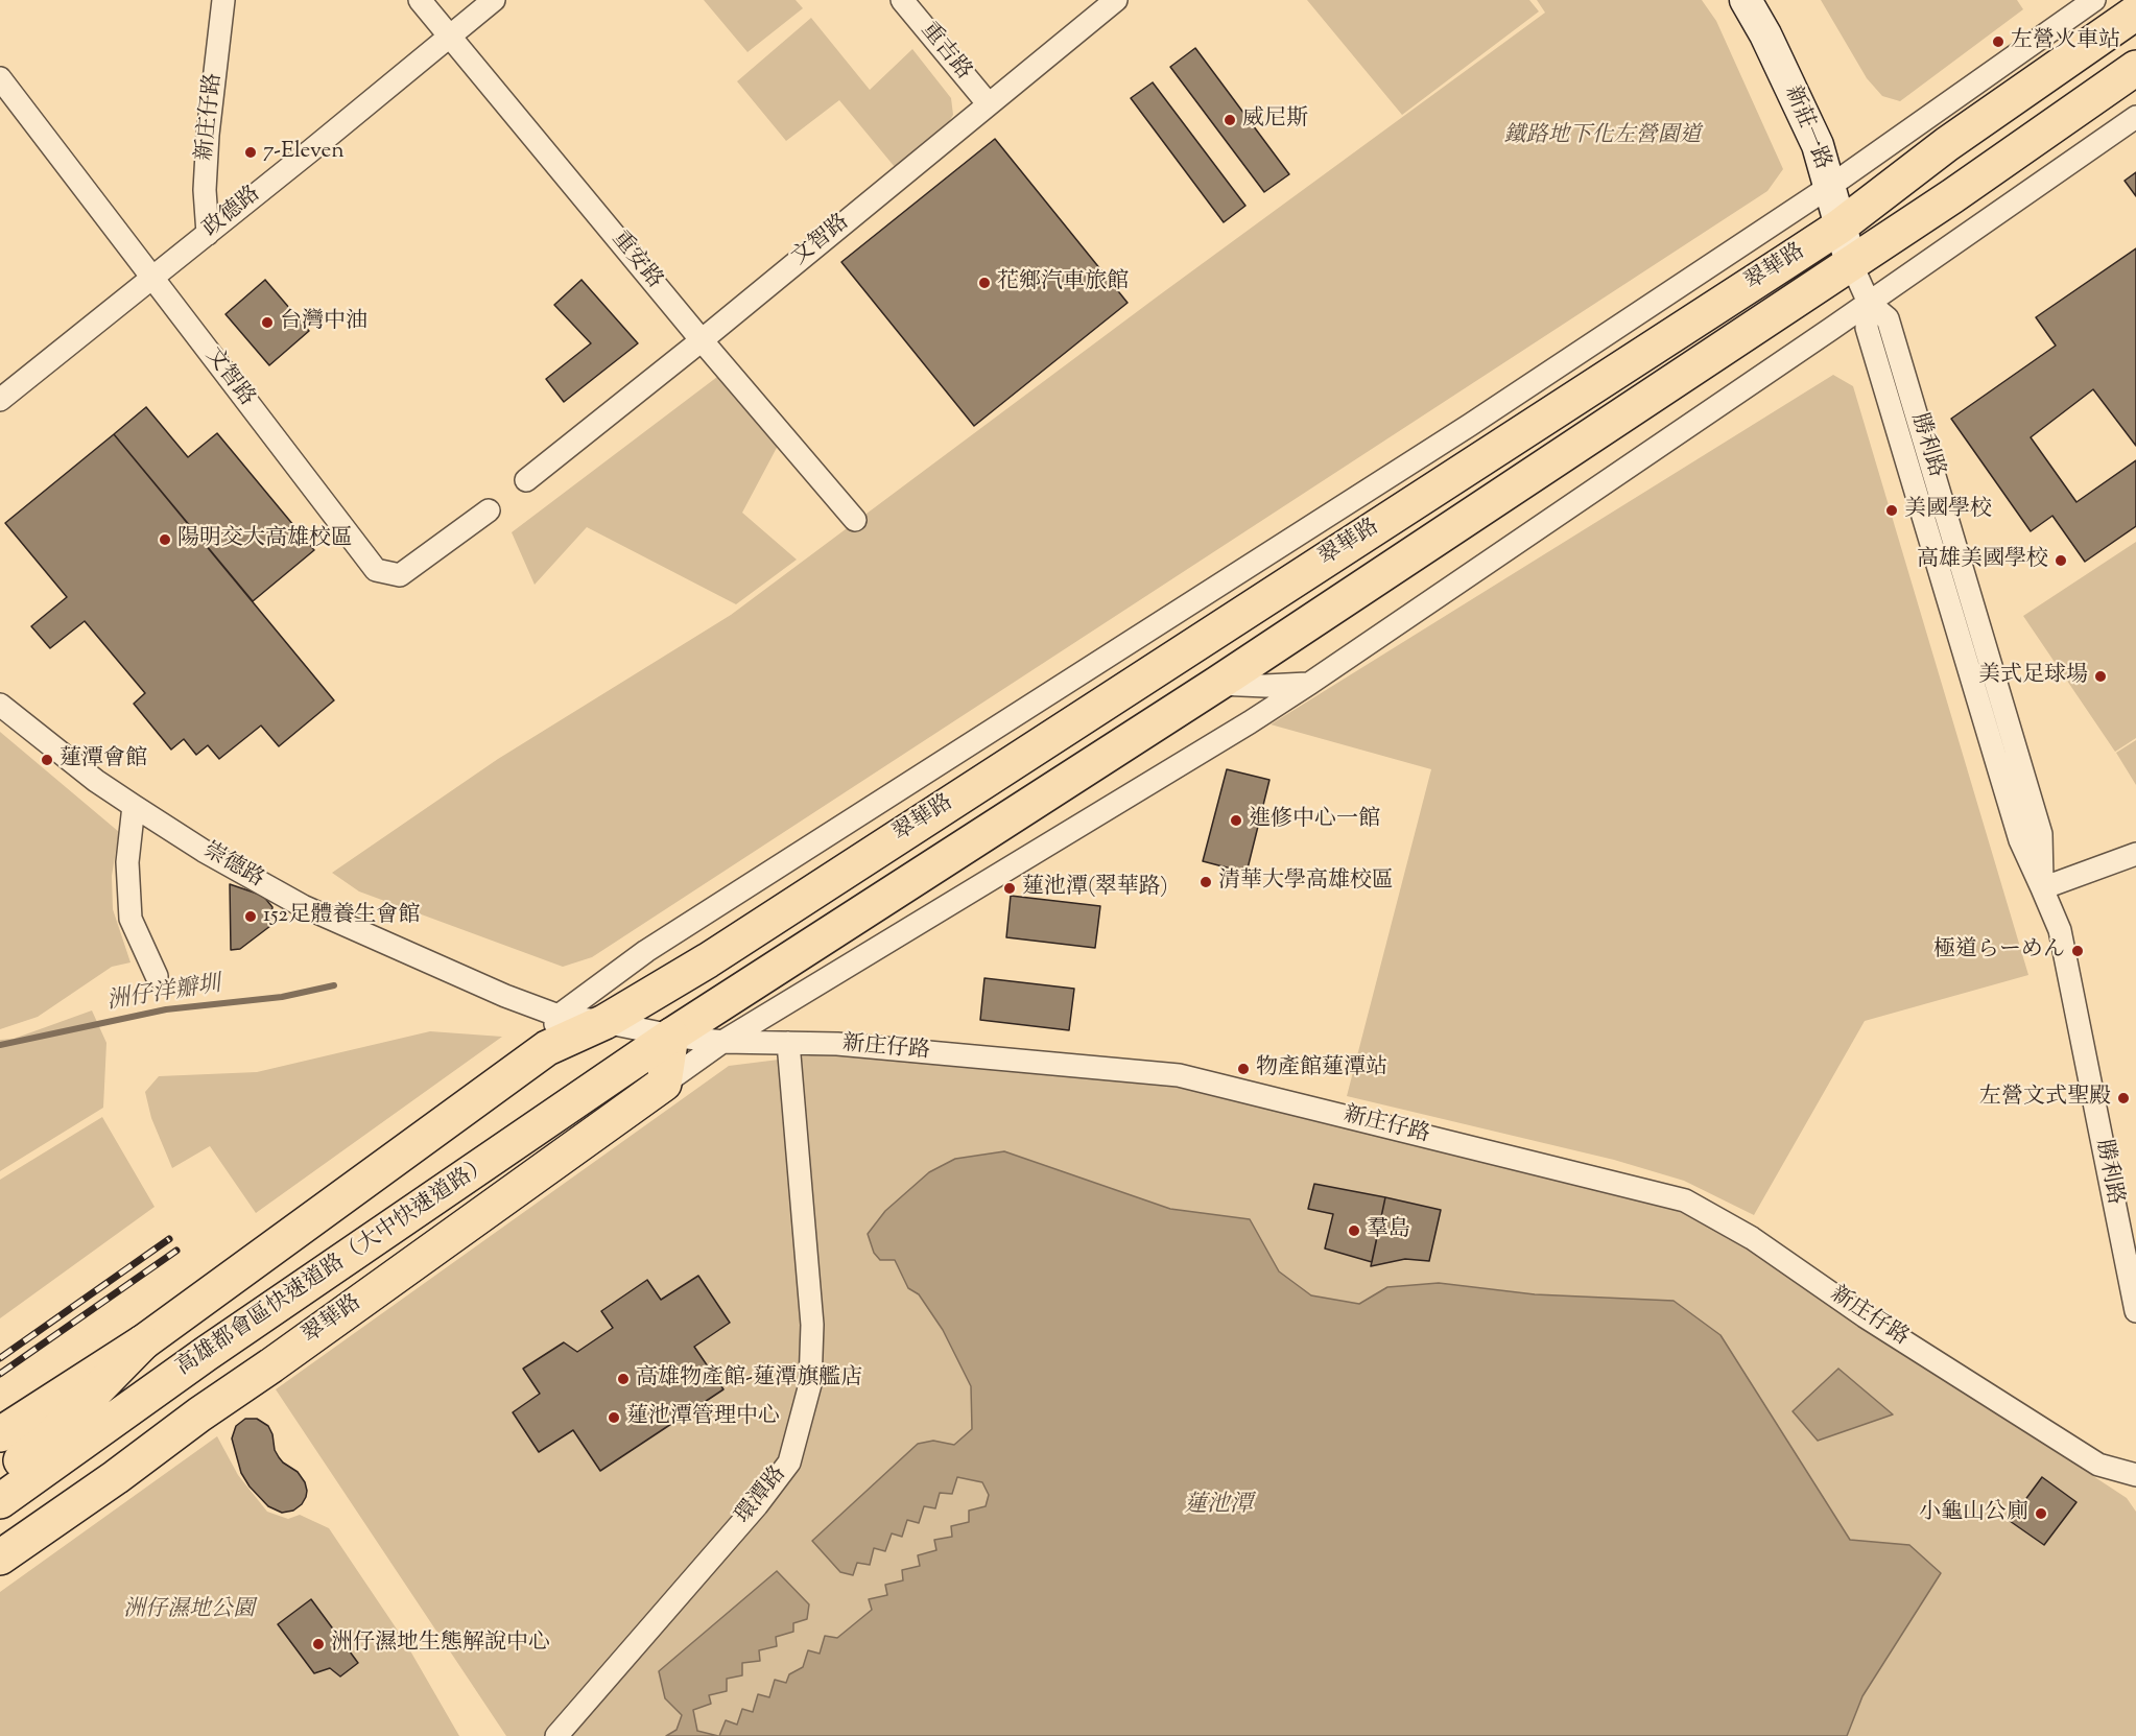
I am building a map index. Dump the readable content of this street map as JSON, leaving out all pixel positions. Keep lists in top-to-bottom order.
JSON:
{
  "streets": {
    "main road": ["翠華路", "高雄都會區快速道路（大中快速道路）"],
    "street": [
      "重吉路",
      "新庄仔路",
      "新莊一路",
      "政德路",
      "文智路",
      "重安路",
      "勝利路",
      "崇德路",
      "環潭路"
    ]
  },
  "crossings": [
    ["重吉路", "文智路"],
    ["新庄仔路", "政德路"],
    ["新庄仔路", "翠華路"],
    ["新庄仔路", "崇德路"],
    ["新庄仔路", "高雄都會區快速道路（大中快速道路）"],
    ["新庄仔路", "環潭路"],
    ["新莊一路", "翠華路"],
    ["新莊一路", "勝利路"],
    ["政德路", "文智路"],
    ["政德路", "重安路"],
    ["文智路", "重安路"],
    ["翠華路", "勝利路"],
    ["翠華路", "崇德路"],
    ["翠華路", "高雄都會區快速道路（大中快速道路）"]
  ],
  "water": ["洲仔洋瓣圳", "蓮池潭"],
  "parks": ["鐵路地下化左營園道", "洲仔濕地公園"],
  "places": [
    "左營火車站",
    "威尼斯",
    "7-Eleven",
    "花鄉汽車旅館",
    "台灣中油",
    "美國學校",
    "陽明交大高雄校區",
    "高雄美國學校",
    "美式足球場",
    "蓮潭會館",
    "進修中心一館",
    "清華大學高雄校區",
    "蓮池潭(翠華路)",
    "152足體養生會館",
    "極道らーめん",
    "物產館蓮潭站",
    "左營文式聖殿",
    "羣島",
    "高雄物產館-蓮潭旗艦店",
    "蓮池潭管理中心",
    "小龜山公廁",
    "洲仔濕地生態解說中心"
  ]
}
